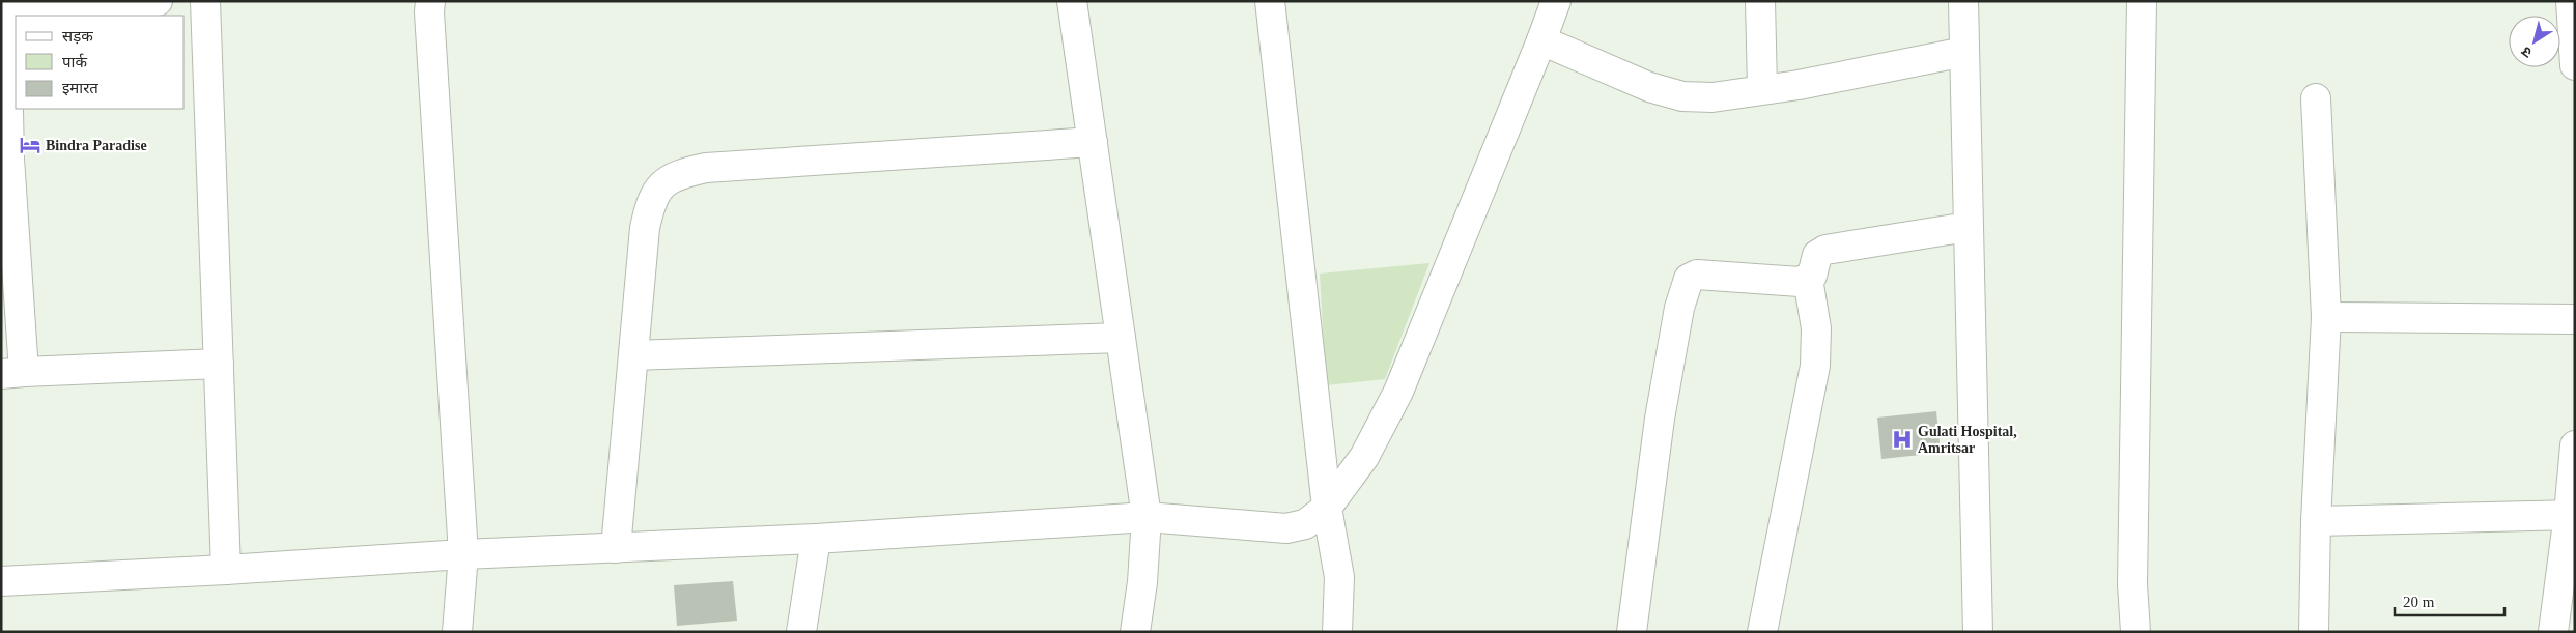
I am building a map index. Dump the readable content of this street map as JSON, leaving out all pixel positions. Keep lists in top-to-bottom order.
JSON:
{
  "places": {
    "hotel": ["Bindra Paradise"],
    "hospital": ["Gulati Hospital, Amritsar"]
  },
  "legend": ["सड़क", "पार्क", "इमारत"],
  "scale_bar": "20 m",
  "north": "bottom left"
}
